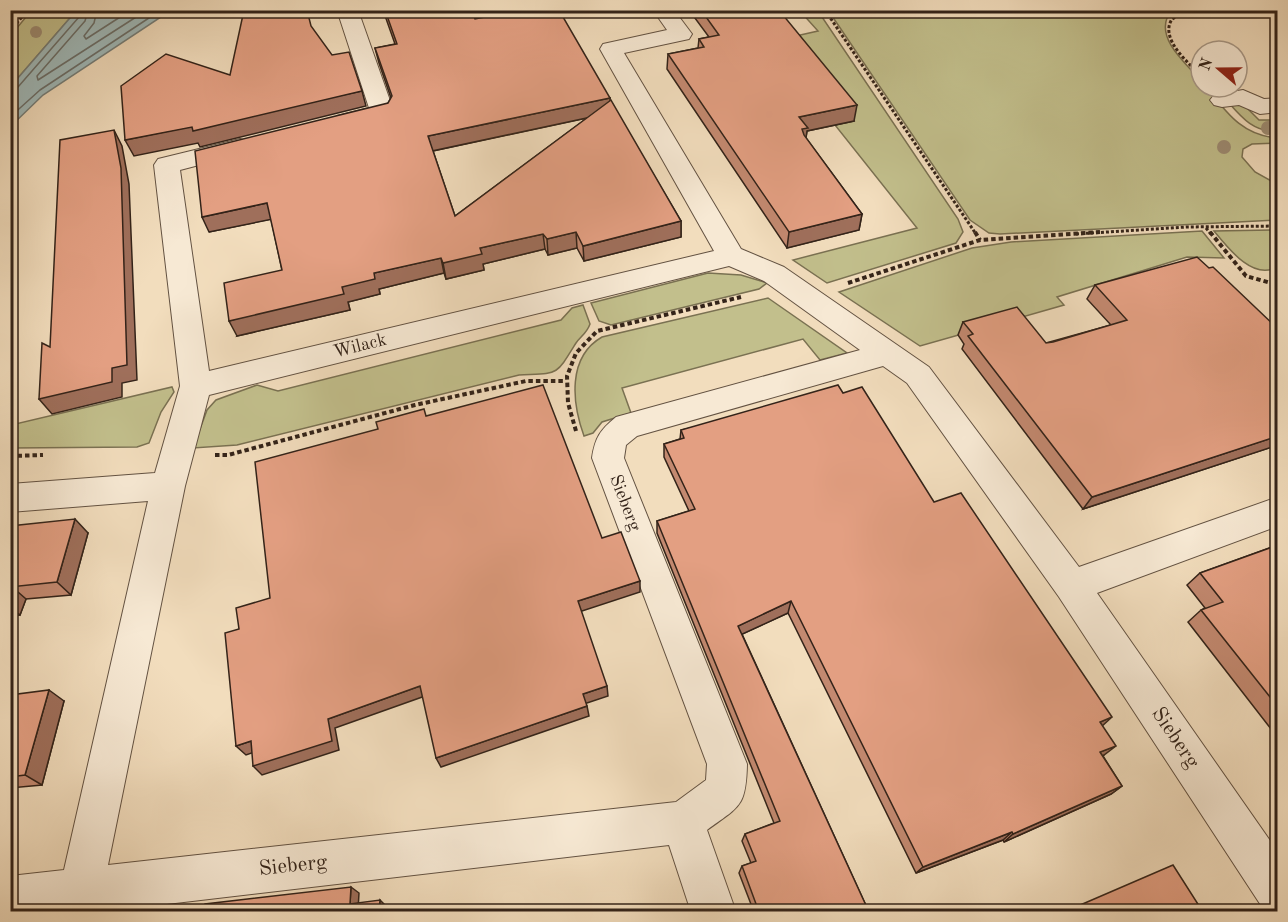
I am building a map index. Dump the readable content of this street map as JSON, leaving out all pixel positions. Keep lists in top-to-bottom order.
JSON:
{
  "streets": {
    "street": ["Wilack", "Sieberg"]
  },
  "crossings": [
    ["Wilack", "Sieberg"]
  ],
  "north": "left"
}
